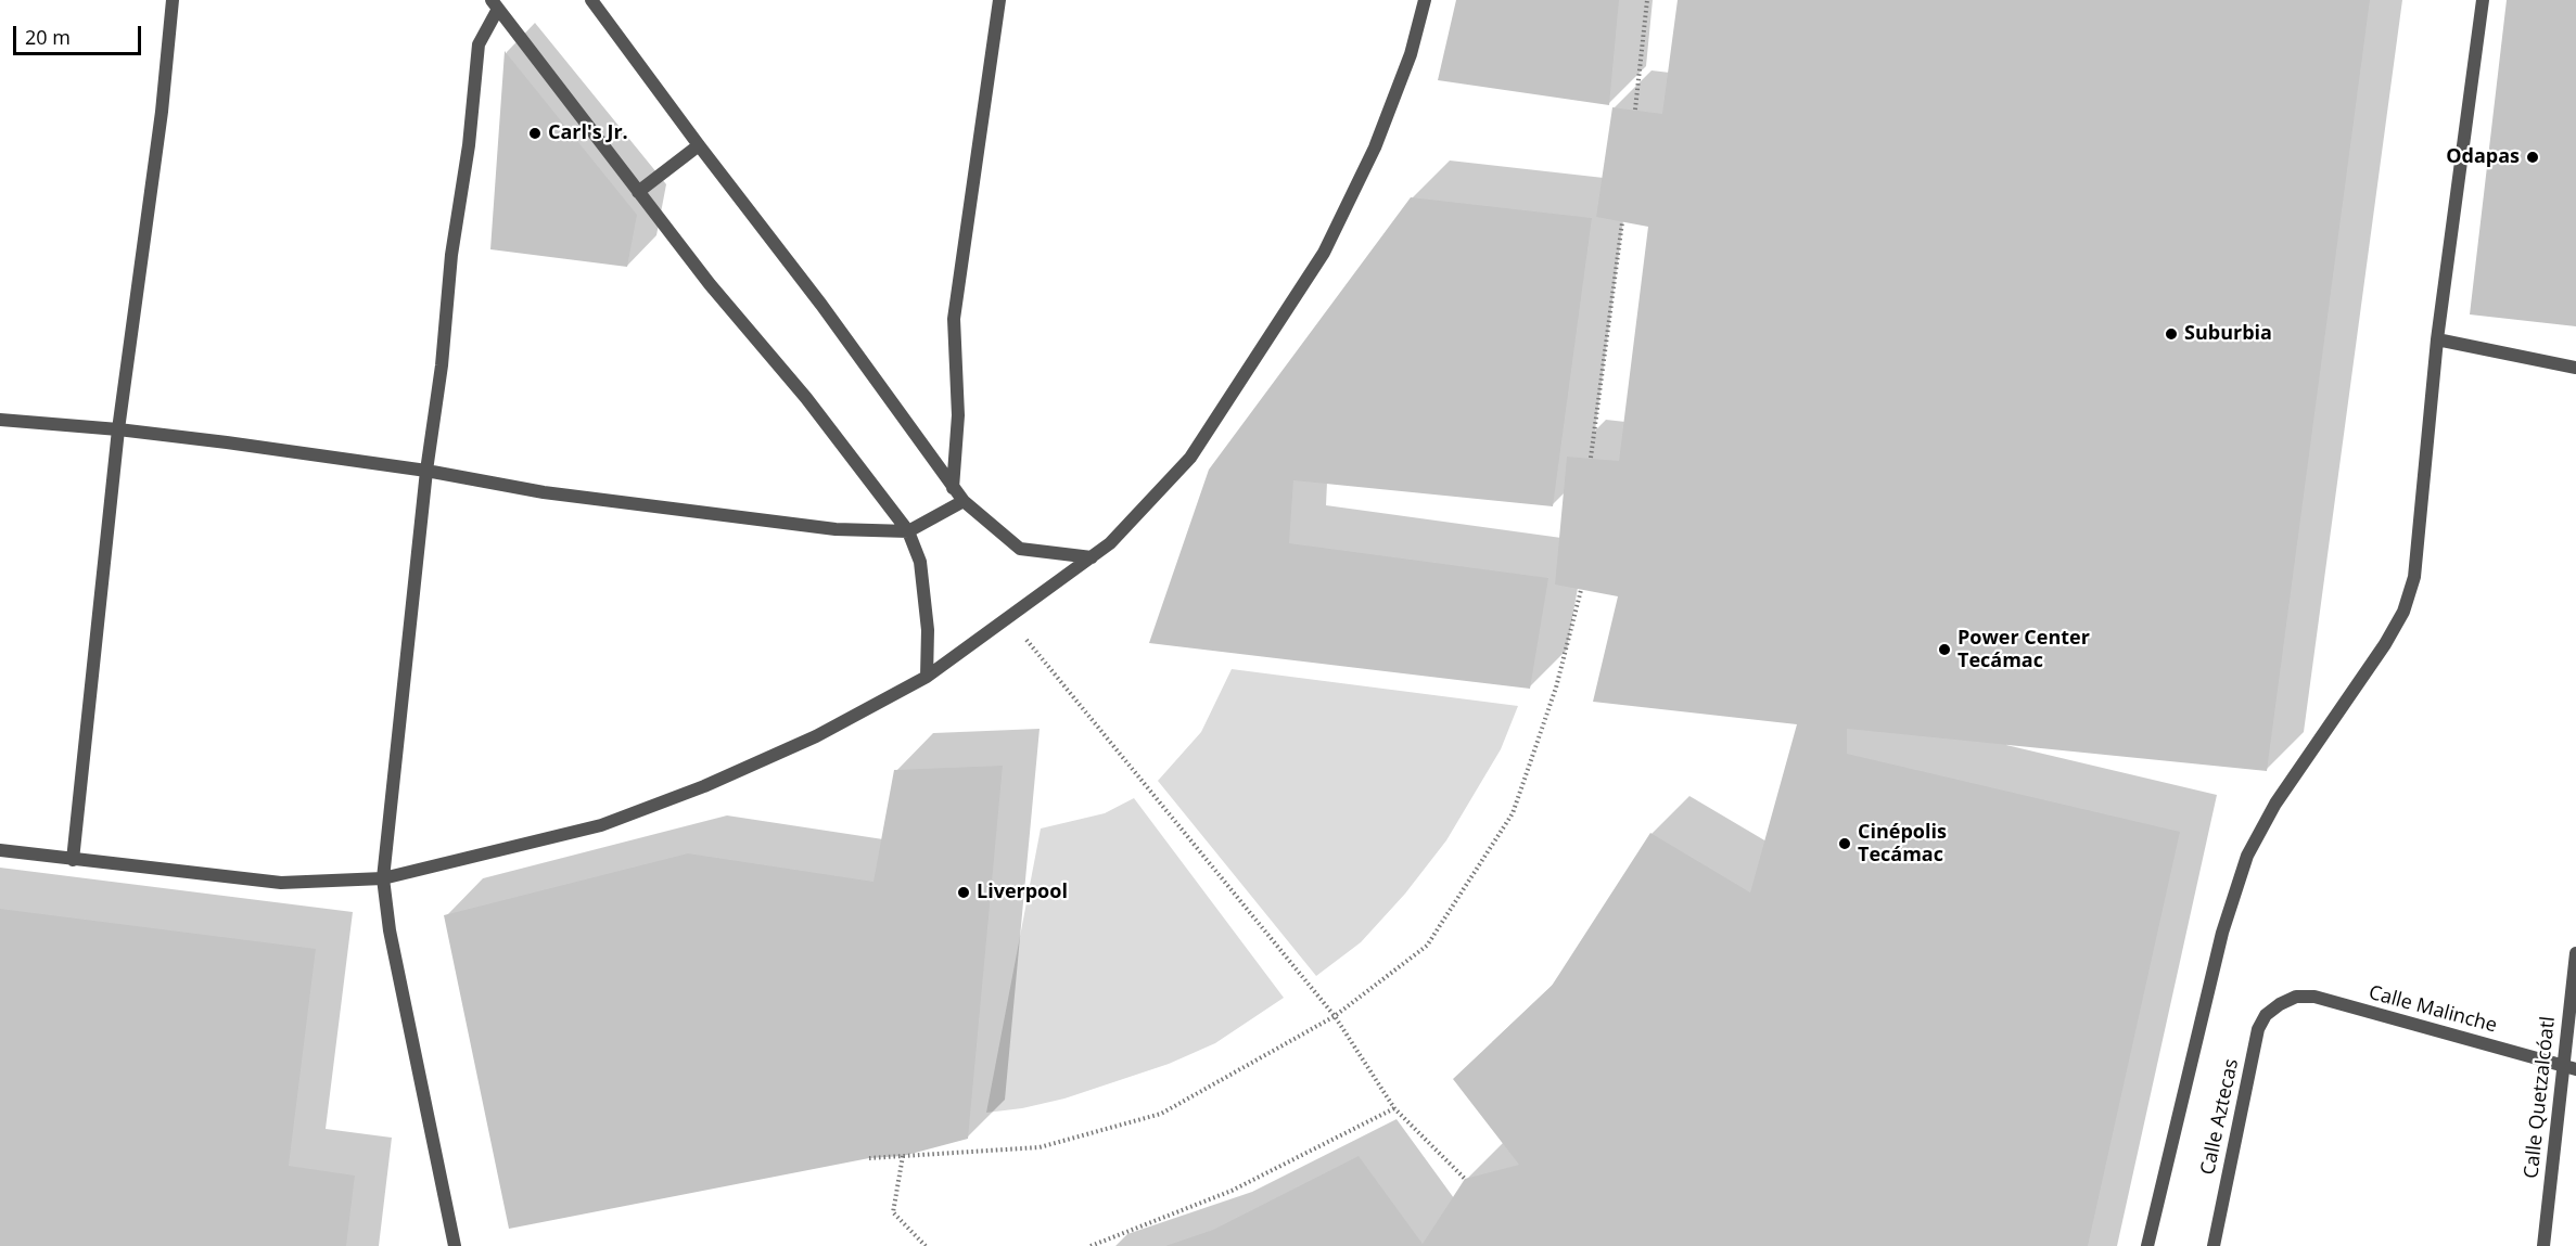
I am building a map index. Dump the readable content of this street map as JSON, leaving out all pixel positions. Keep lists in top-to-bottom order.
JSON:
{
  "streets": {
    "street": ["Calle Malinche", "Calle Quetzalcóatl", "Calle Aztecas"]
  },
  "crossings": [
    ["Calle Malinche", "Calle Quetzalcóatl"],
    ["Calle Malinche", "Calle Aztecas"]
  ],
  "places": [
    "Carl's Jr.",
    "Odapas",
    "Suburbia",
    "Power Center Tecámac",
    "Cinépolis Tecámac",
    "Liverpool"
  ],
  "scale_bar": "20 m"
}
